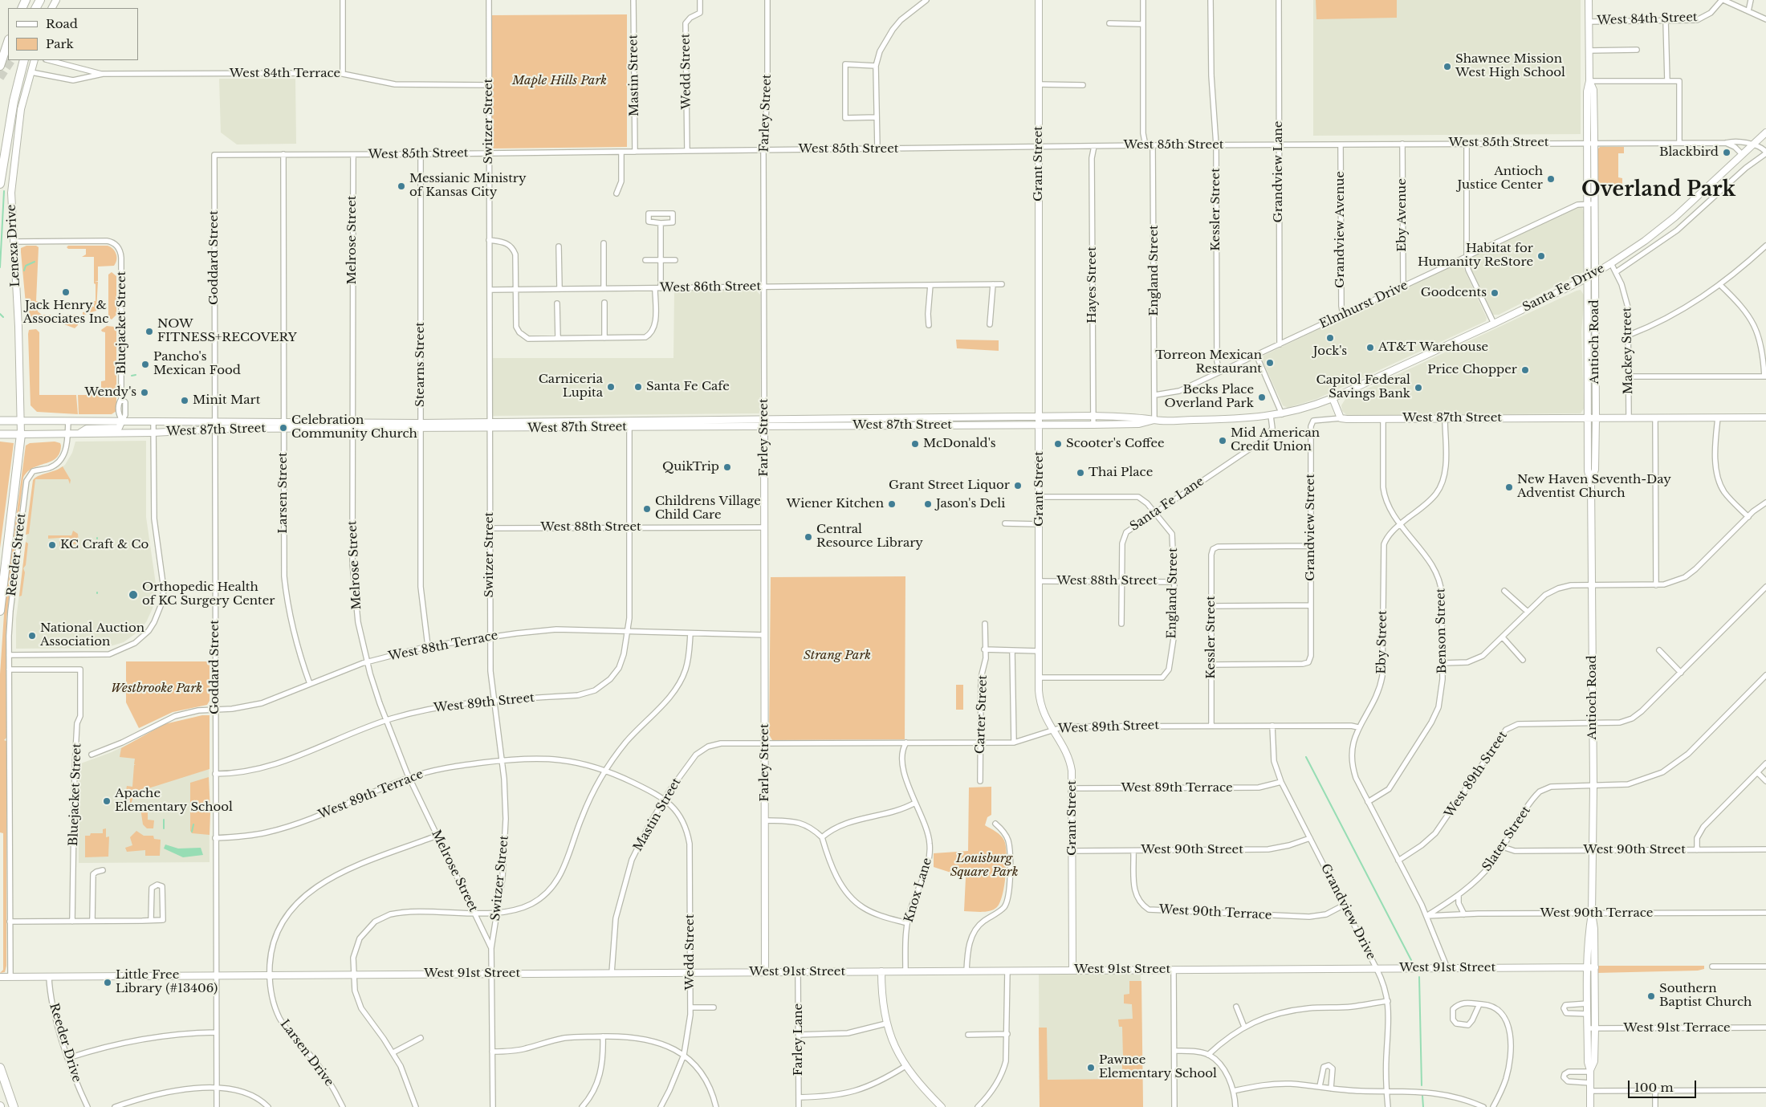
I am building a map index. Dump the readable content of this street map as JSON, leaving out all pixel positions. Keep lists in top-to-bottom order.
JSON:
{
  "streets": {
    "main road": [
      "Farley Street",
      "Grant Street",
      "Lenexa Drive",
      "Santa Fe Drive",
      "Antioch Road",
      "West 87th Street",
      "West 91st Street"
    ],
    "street": [
      "West 84th Street",
      "Wedd Street",
      "West 84th Terrace",
      "Mastin Street",
      "Switzer Street",
      "West 85th Street",
      "Grandview Lane",
      "Kessler Street",
      "Eby Avenue",
      "Grandview Avenue",
      "Melrose Street",
      "Goddard Street",
      "England Street",
      "Hayes Street",
      "West 86th Street",
      "Elmhurst Drive",
      "Bluejacket Street",
      "Mackey Street",
      "Stearns Street",
      "Larsen Street",
      "Santa Fe Lane",
      "West 88th Street",
      "Grandview Street",
      "Reeder Street",
      "Benson Street",
      "Eby Street",
      "West 88th Terrace",
      "West 89th Street",
      "Carter Street",
      "West 89th Terrace",
      "Slater Street",
      "West 90th Street",
      "Knox Lane",
      "Grandview Drive",
      "West 90th Terrace",
      "West 91st Terrace",
      "Farley Lane",
      "Reeder Drive",
      "Larsen Drive"
    ]
  },
  "crossings": [
    ["West 84th Street", "Antioch Road"],
    ["Wedd Street", "Mastin Street"],
    ["Wedd Street", "West 85th Street"],
    ["Wedd Street", "West 89th Terrace"],
    ["Wedd Street", "West 91st Street"],
    ["West 84th Terrace", "Switzer Street"],
    ["West 84th Terrace", "Lenexa Drive"],
    ["Mastin Street", "Farley Street"],
    ["Mastin Street", "West 85th Street"],
    ["Mastin Street", "West 89th Street"],
    ["Mastin Street", "West 89th Terrace"],
    ["Mastin Street", "West 91st Street"],
    ["Farley Street", "West 85th Street"],
    ["Farley Street", "West 86th Street"],
    ["Farley Street", "West 87th Street"],
    ["Farley Street", "West 88th Street"],
    ["Farley Street", "West 88th Terrace"],
    ["Farley Street", "West 89th Street"],
    ["Farley Street", "West 91st Street"],
    ["Switzer Street", "West 85th Street"],
    ["Switzer Street", "Melrose Street"],
    ["Switzer Street", "West 86th Street"],
    ["Switzer Street", "West 87th Street"],
    ["Switzer Street", "West 88th Street"],
    ["Switzer Street", "West 88th Terrace"],
    ["Switzer Street", "West 89th Street"],
    ["Switzer Street", "West 89th Terrace"],
    ["Switzer Street", "West 91st Street"],
    ["West 85th Street", "Grant Street"],
    ["West 85th Street", "Grandview Lane"],
    ["West 85th Street", "Kessler Street"],
    ["West 85th Street", "Eby Avenue"],
    ["West 85th Street", "Grandview Avenue"],
    ["West 85th Street", "Melrose Street"],
    ["West 85th Street", "Goddard Street"],
    ["West 85th Street", "England Street"],
    ["West 85th Street", "Hayes Street"],
    ["West 85th Street", "Santa Fe Drive"],
    ["West 85th Street", "Antioch Road"],
    ["West 85th Street", "Stearns Street"],
    ["West 85th Street", "Larsen Street"],
    ["Grant Street", "England Street"],
    ["Grant Street", "West 87th Street"],
    ["Grant Street", "West 88th Street"],
    ["Grant Street", "West 89th Street"],
    ["Grant Street", "West 89th Terrace"],
    ["Grant Street", "West 90th Street"],
    ["Grant Street", "West 91st Street"],
    ["Grandview Lane", "Elmhurst Drive"],
    ["Kessler Street", "Elmhurst Drive"],
    ["Kessler Street", "Grandview Street"],
    ["Kessler Street", "West 89th Street"],
    ["Eby Avenue", "Elmhurst Drive"],
    ["Grandview Avenue", "Elmhurst Drive"],
    ["Melrose Street", "West 87th Street"],
    ["Melrose Street", "West 88th Terrace"],
    ["Melrose Street", "West 89th Street"],
    ["Melrose Street", "West 89th Terrace"],
    ["Lenexa Drive", "Bluejacket Street"],
    ["Lenexa Drive", "West 87th Street"],
    ["Goddard Street", "West 87th Street"],
    ["Goddard Street", "West 88th Terrace"],
    ["Goddard Street", "West 89th Street"],
    ["Goddard Street", "West 89th Terrace"],
    ["Goddard Street", "West 91st Street"],
    ["England Street", "Elmhurst Drive"],
    ["England Street", "Santa Fe Lane"],
    ["England Street", "West 88th Street"],
    ["Hayes Street", "West 87th Street"],
    ["Santa Fe Drive", "Antioch Road"],
    ["Santa Fe Drive", "Mackey Street"],
    ["Santa Fe Drive", "West 87th Street"],
    ["Elmhurst Drive", "Antioch Road"],
    ["Bluejacket Street", "West 87th Street"],
    ["Bluejacket Street", "Reeder Street"],
    ["Antioch Road", "West 87th Street"],
    ["Antioch Road", "West 89th Street"],
    ["Antioch Road", "Slater Street"],
    ["Antioch Road", "West 90th Street"],
    ["Antioch Road", "West 90th Terrace"],
    ["Antioch Road", "West 91st Street"],
    ["Antioch Road", "West 91st Terrace"],
    ["Mackey Street", "West 87th Street"],
    ["Stearns Street", "West 87th Street"],
    ["Stearns Street", "West 88th Terrace"],
    ["West 87th Street", "Larsen Street"],
    ["West 87th Street", "Santa Fe Lane"],
    ["West 87th Street", "Grandview Street"],
    ["West 87th Street", "Reeder Street"],
    ["Larsen Street", "West 88th Terrace"],
    ["Santa Fe Lane", "West 88th Street"],
    ["Reeder Street", "West 91st Street"],
    ["Benson Street", "Eby Street"],
    ["Eby Street", "West 89th Street"],
    ["Eby Street", "Slater Street"],
    ["Eby Street", "West 90th Terrace"],
    ["Eby Street", "West 91st Street"],
    ["West 88th Terrace", "West 89th Street"],
    ["West 89th Street", "Carter Street"],
    ["West 89th Street", "Knox Lane"],
    ["West 89th Street", "Grandview Drive"],
    ["West 89th Terrace", "Grandview Drive"],
    ["Slater Street", "West 90th Street"],
    ["Slater Street", "West 90th Terrace"],
    ["West 90th Street", "Grandview Drive"],
    ["West 90th Street", "West 90th Terrace"],
    ["Knox Lane", "West 91st Street"],
    ["Grandview Drive", "West 90th Terrace"],
    ["Grandview Drive", "West 91st Street"],
    ["West 91st Street", "Farley Lane"],
    ["West 91st Street", "Reeder Drive"],
    ["West 91st Street", "Larsen Drive"]
  ],
  "districts": ["Overland Park"],
  "parks": [
    "Maple Hills Park",
    "Strang Park",
    "Westbrooke Park",
    "Louisburg Square Park"
  ],
  "places": [
    "Shawnee Mission West High School",
    "Blackbird",
    "Antioch Justice Center",
    "Messianic Ministry of Kansas City",
    "Habitat for Humanity ReStore",
    "Jack Henry & Associates Inc",
    "Goodcents",
    "NOW FITNESS+RECOVERY",
    "Jock's",
    "AT&T Warehouse",
    "Torreon Mexican Restaurant",
    "Pancho's Mexican Food",
    "Price Chopper",
    "Carniceria Lupita",
    "Santa Fe Cafe",
    "Capitol Federal Savings Bank",
    "Wendy's",
    "Becks Place Overland Park",
    "Minit Mart",
    "Celebration Community Church",
    "Mid American Credit Union",
    "McDonald's",
    "Scooter's Coffee",
    "QuikTrip",
    "Thai Place",
    "Grant Street Liquor",
    "New Haven Seventh-Day Adventist Church",
    "Wiener Kitchen",
    "Jason's Deli",
    "Childrens Village Child Care",
    "Central Resource Library",
    "KC Craft & Co",
    "Orthopedic Health of KC Surgery Center",
    "National Auction Association",
    "Apache Elementary School",
    "Little Free Library (#13406)",
    "Southern Baptist Church",
    "Pawnee Elementary School"
  ],
  "legend": ["Road", "Park"],
  "scale_bar": "100 m"
}
